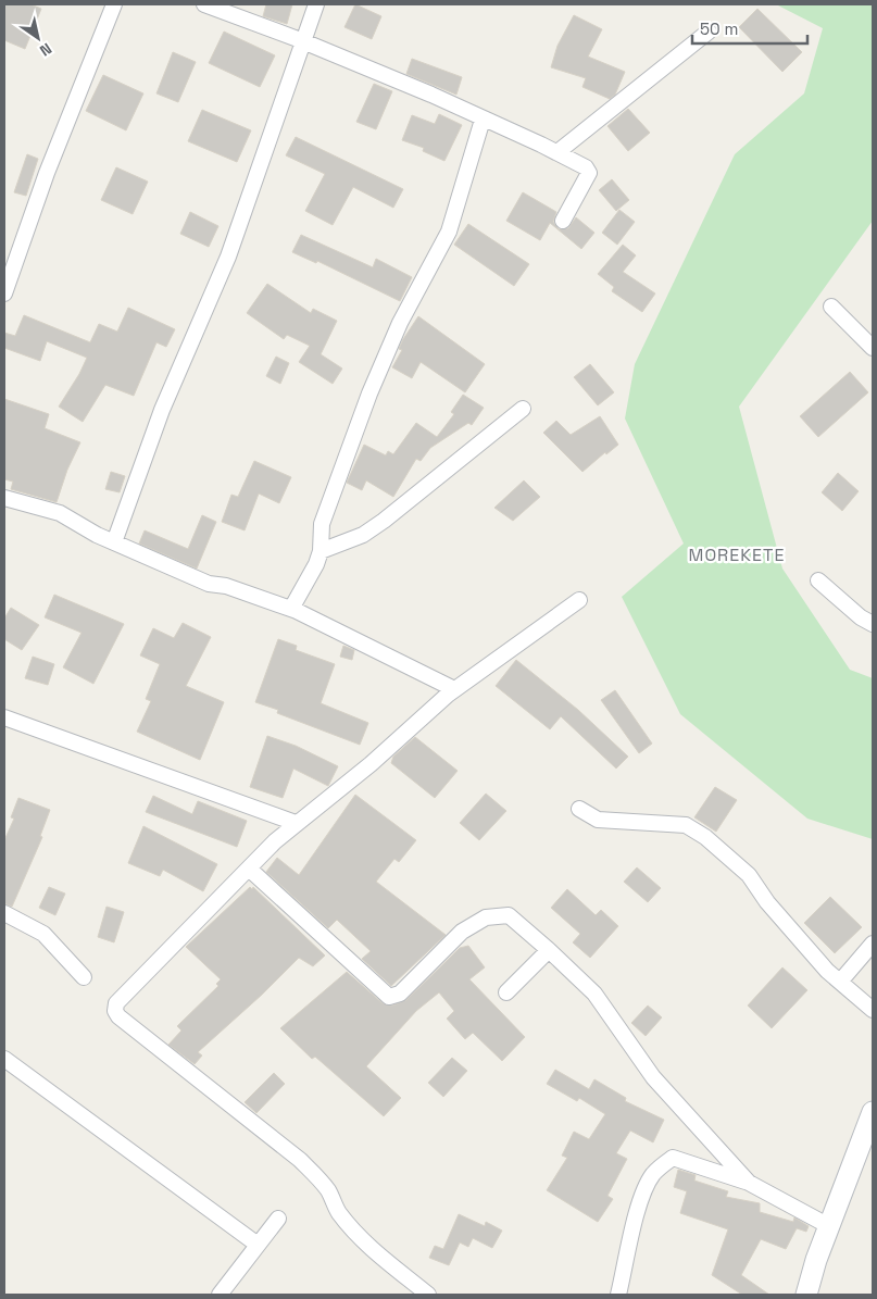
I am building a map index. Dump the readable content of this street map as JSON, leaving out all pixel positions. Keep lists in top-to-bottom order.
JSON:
{
  "districts": ["MOREKETE"],
  "scale_bar": "50 m",
  "north": "bottom right"
}
